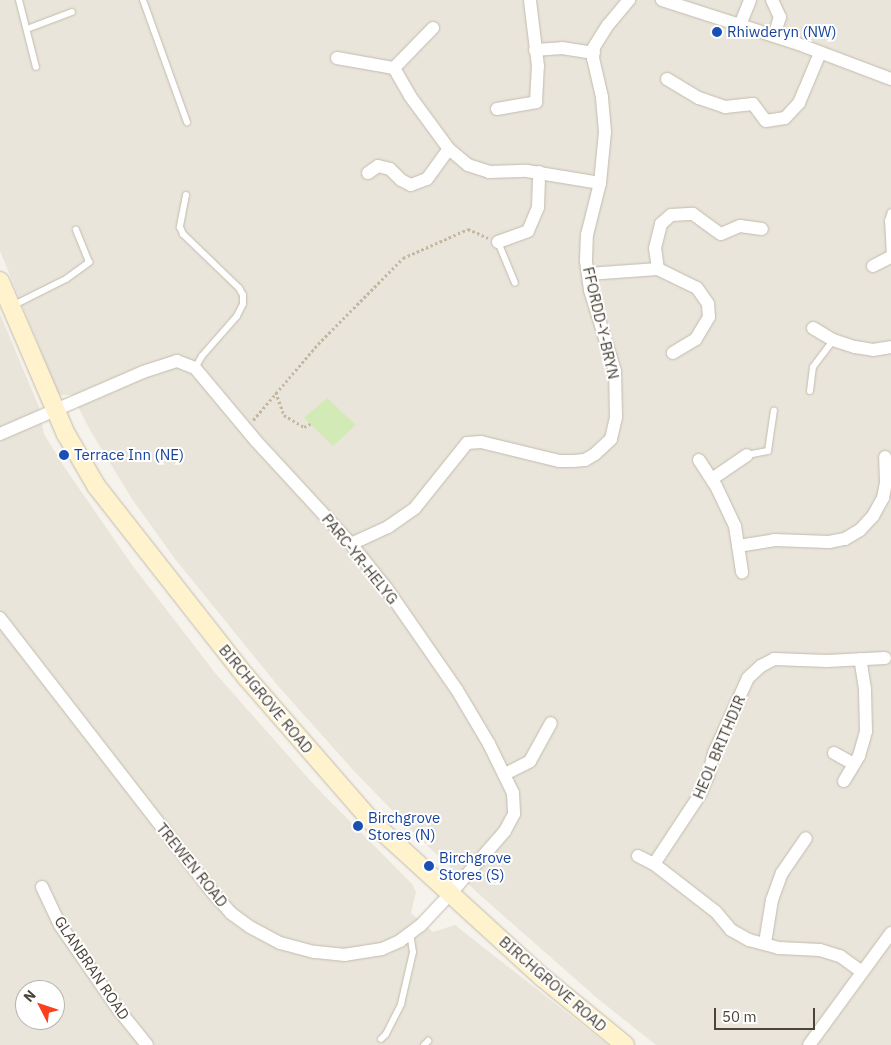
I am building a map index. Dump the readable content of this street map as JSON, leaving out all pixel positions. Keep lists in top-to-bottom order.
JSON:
{
  "streets": {
    "main road": ["BIRCHGROVE ROAD"],
    "street": [
      "FFORDD-Y-BRYN",
      "PARC-YR-HELYG",
      "HEOL BRITHDIR",
      "TREWEN ROAD",
      "GLANBRAN ROAD"
    ]
  },
  "crossings": [
    ["FFORDD-Y-BRYN", "PARC-YR-HELYG"],
    ["PARC-YR-HELYG", "BIRCHGROVE ROAD"],
    ["PARC-YR-HELYG", "TREWEN ROAD"],
    ["BIRCHGROVE ROAD", "TREWEN ROAD"]
  ],
  "places": [
    "Rhiwderyn (NW)",
    "Terrace Inn (NE)",
    "Birchgrove Stores (N)",
    "Birchgrove Stores (S)"
  ],
  "scale_bar": "50 m",
  "north": "top left"
}
